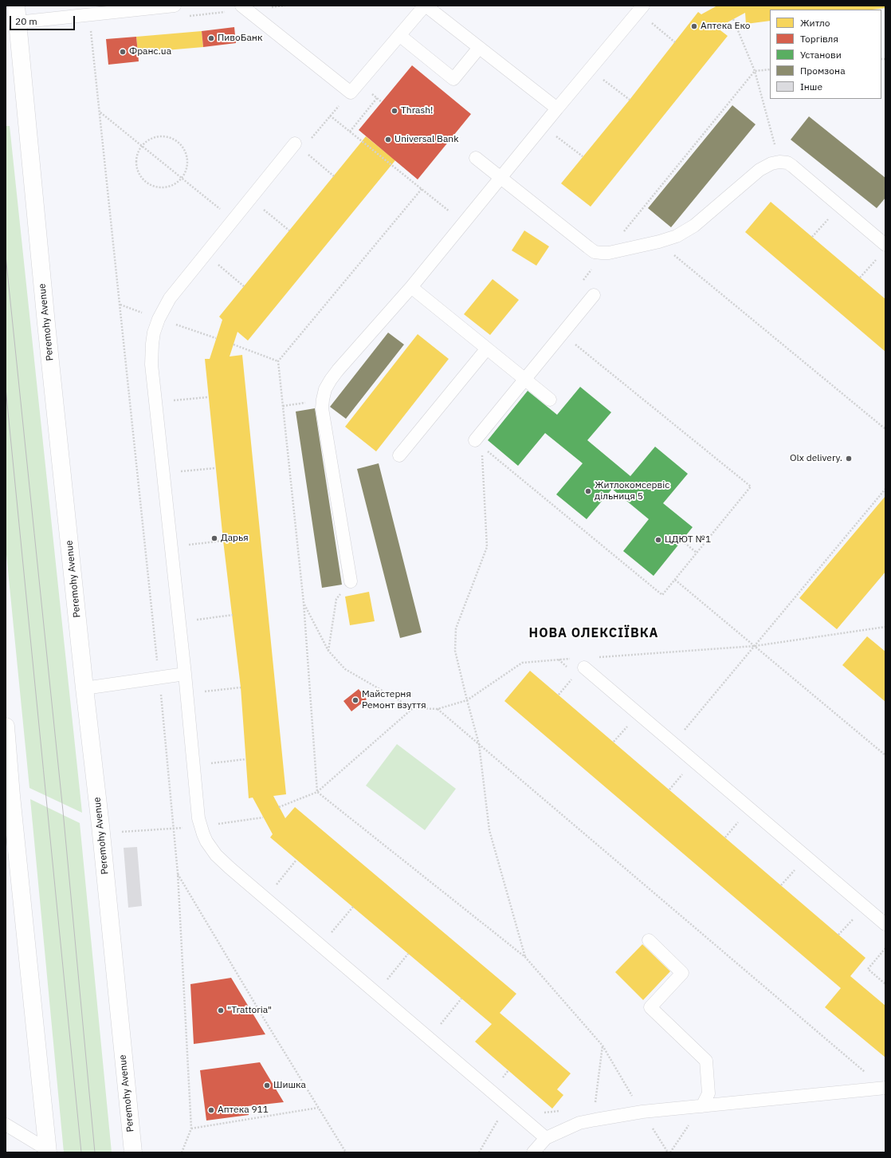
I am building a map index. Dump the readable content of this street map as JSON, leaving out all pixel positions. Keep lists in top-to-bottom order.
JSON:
{
  "streets": {
    "main road": ["Peremohy Avenue"]
  },
  "districts": ["НОВА ОЛЕКСІЇВКА"],
  "places": [
    "Аптека Еко",
    "ПивоБанк",
    "Франс.ua",
    "Thrash!",
    "Universal Bank",
    "Olx delivery.",
    "Житлокомсервіс дільниця 5",
    "Дарья",
    "ЦДЮТ №1",
    "Майстерня Ремонт взуття",
    "\"Trattoria\"",
    "Шишка",
    "Аптека 911"
  ],
  "legend": [
    "Житло",
    "Торгівля",
    "Установи",
    "Промзона",
    "Інше"
  ],
  "scale_bar": "20 m"
}
